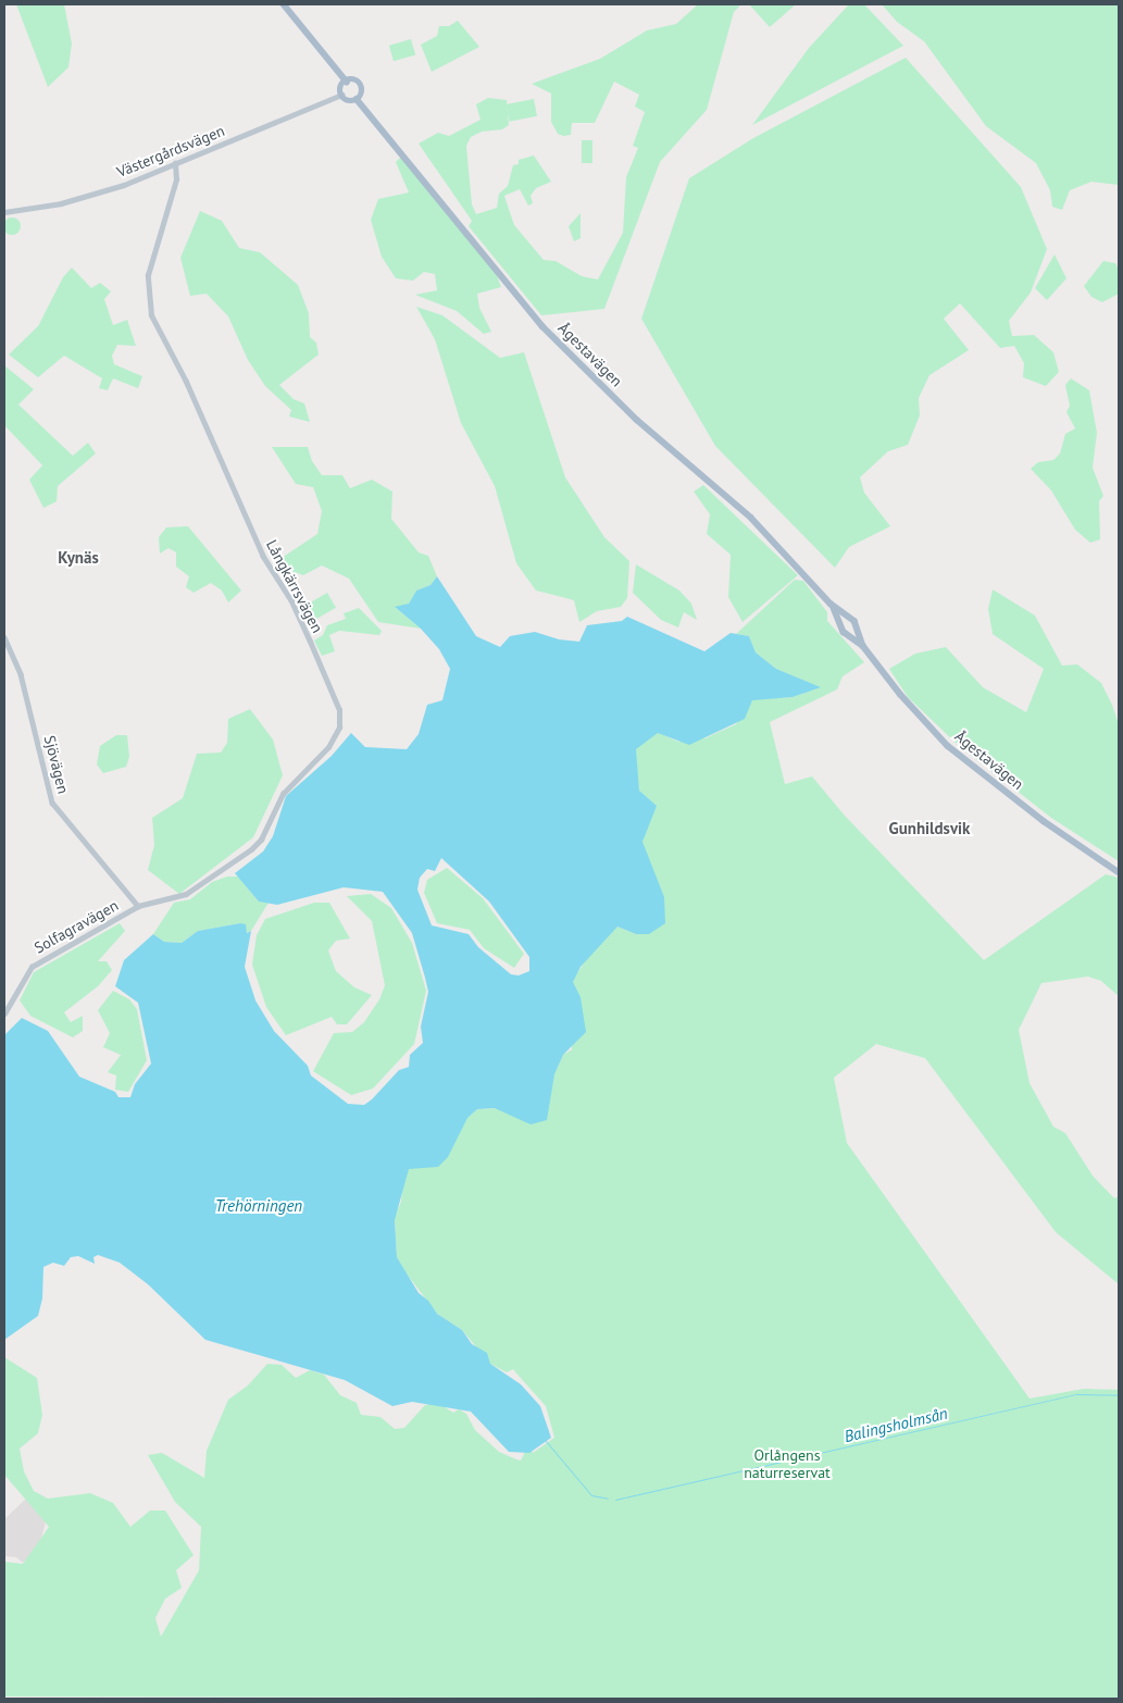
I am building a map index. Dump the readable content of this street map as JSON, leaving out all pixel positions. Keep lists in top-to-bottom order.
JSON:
{
  "streets": {
    "main road": ["Ågestavägen"],
    "street": [
      "Västergårdsvägen",
      "Långkärrsvägen",
      "Sjövägen",
      "Solfagravägen"
    ]
  },
  "crossings": [
    ["Västergårdsvägen", "Ågestavägen"],
    ["Västergårdsvägen", "Långkärrsvägen"],
    ["Långkärrsvägen", "Solfagravägen"],
    ["Sjövägen", "Solfagravägen"]
  ],
  "districts": ["Kynäs", "Gunhildsvik"],
  "water": ["Trehörningen", "Balingsholmsån"],
  "parks": ["Orlångens naturreservat"]
}
